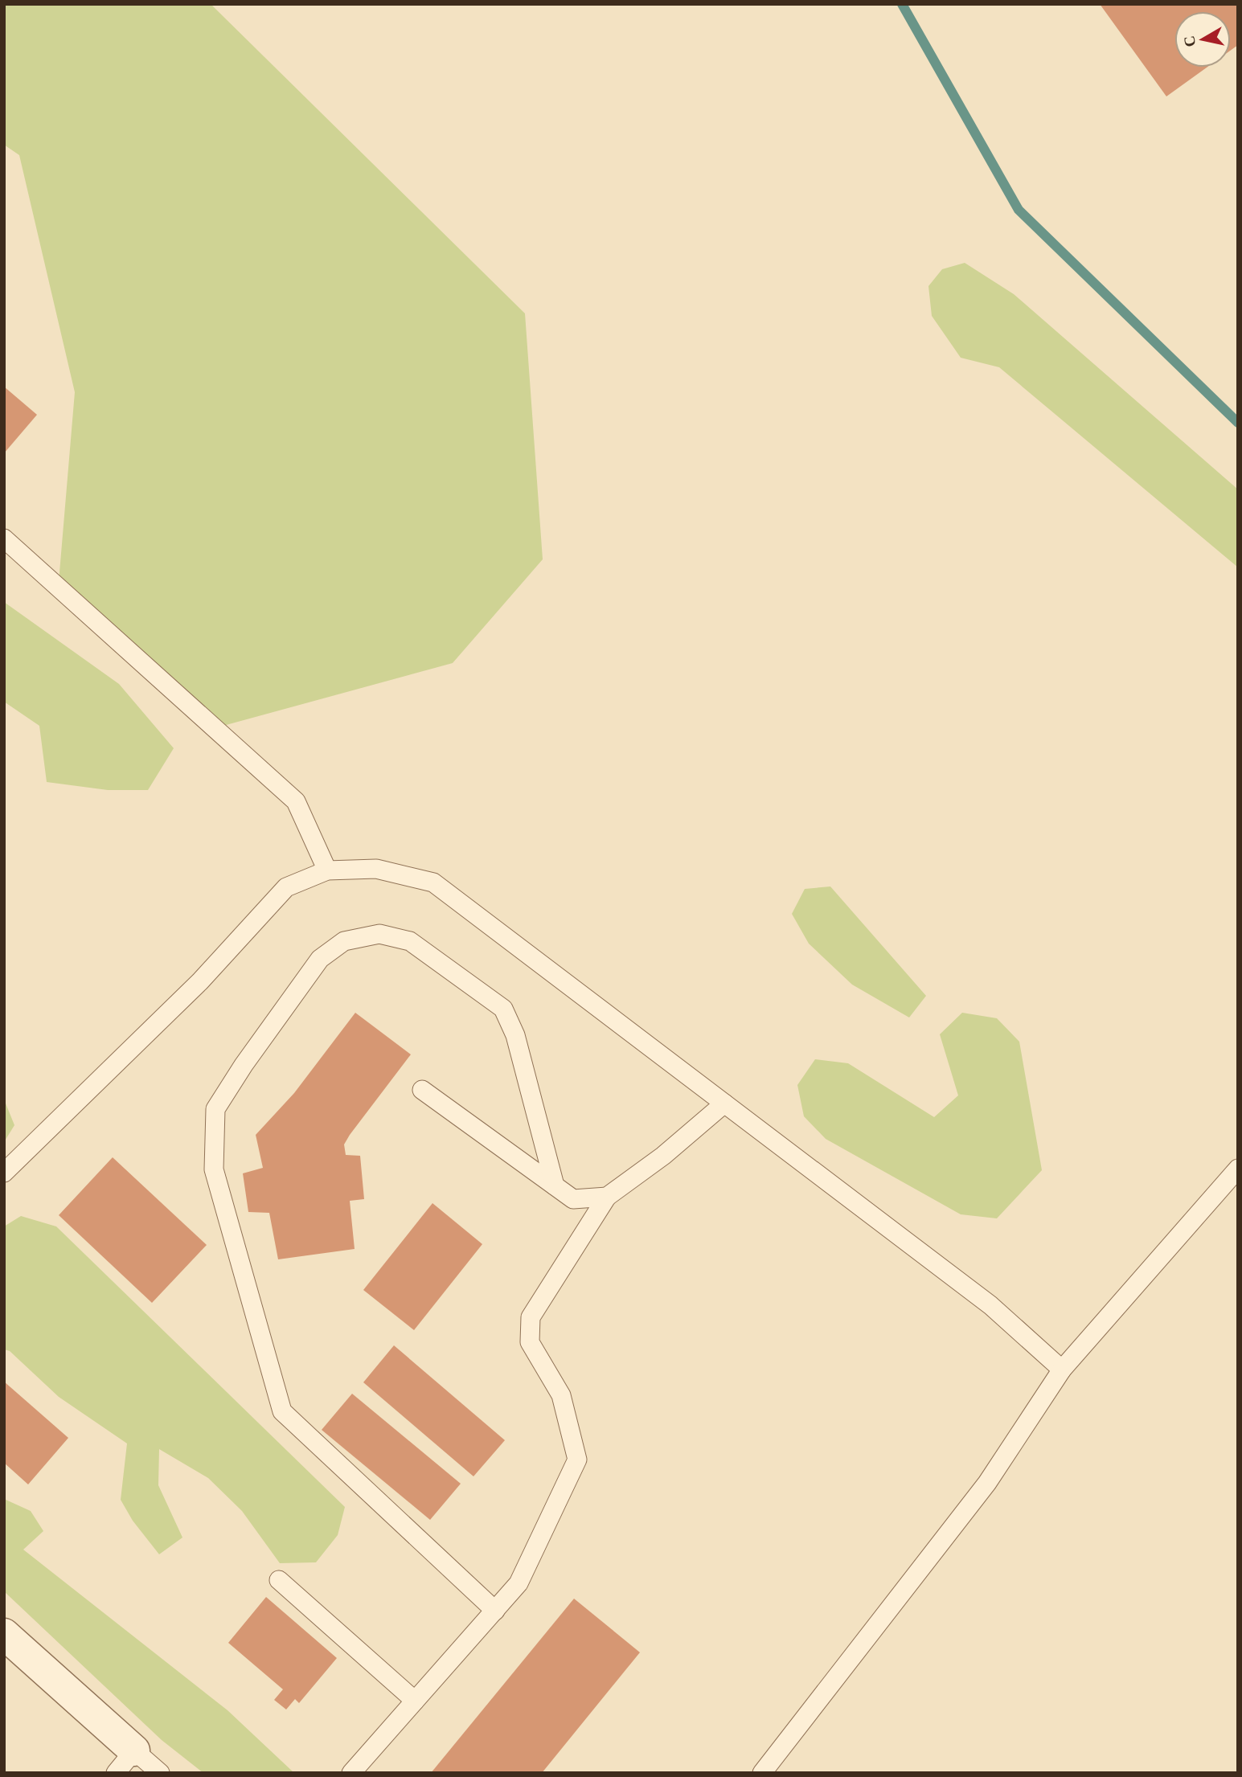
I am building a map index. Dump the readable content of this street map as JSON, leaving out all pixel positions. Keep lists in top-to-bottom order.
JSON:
{
  "north": "left"
}
